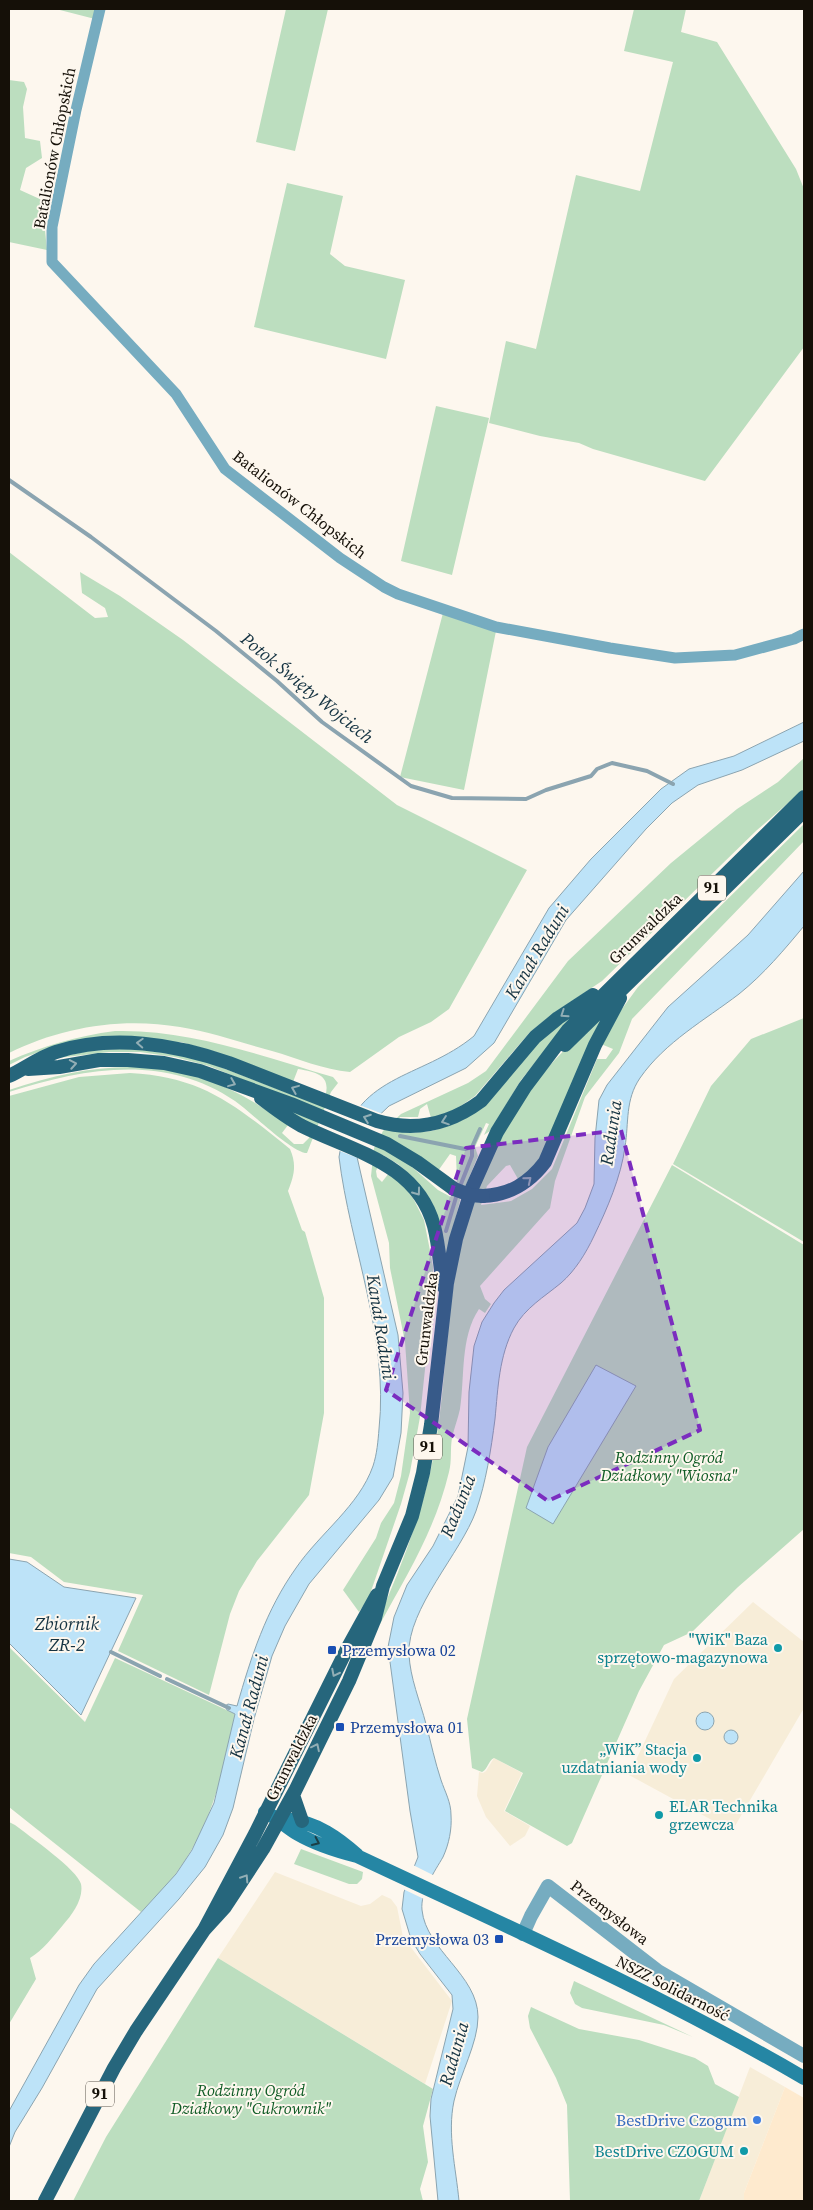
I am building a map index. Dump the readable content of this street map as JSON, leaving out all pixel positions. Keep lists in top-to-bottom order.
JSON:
{
  "streets": {
    "main road": ["91", "Grunwaldzka", "NSZZ Solidarność"],
    "street": ["Batalionów Chłopskich", "Przemysłowa"]
  },
  "crossings": [
    ["Przemysłowa", "NSZZ Solidarność"]
  ],
  "water": [
    "Potok Święty Wojciech",
    "Kanał Raduni",
    "Radunia",
    "Zbiornik ZR-2"
  ],
  "parks": ["Rodzinny Ogród Działkowy \"Wiosna\"", "Rodzinny Ogród Działkowy \"Cukrownik\""],
  "places": {
    "other": [
      "\"WiK\" Baza sprzętowo-magazynowa",
      "„WiK” Stacja uzdatniania wody",
      "ELAR Technika grzewcza",
      "BestDrive Czogum",
      "BestDrive CZOGUM"
    ],
    "transit": ["Przemysłowa 02", "Przemysłowa 01", "Przemysłowa 03"]
  }
}
